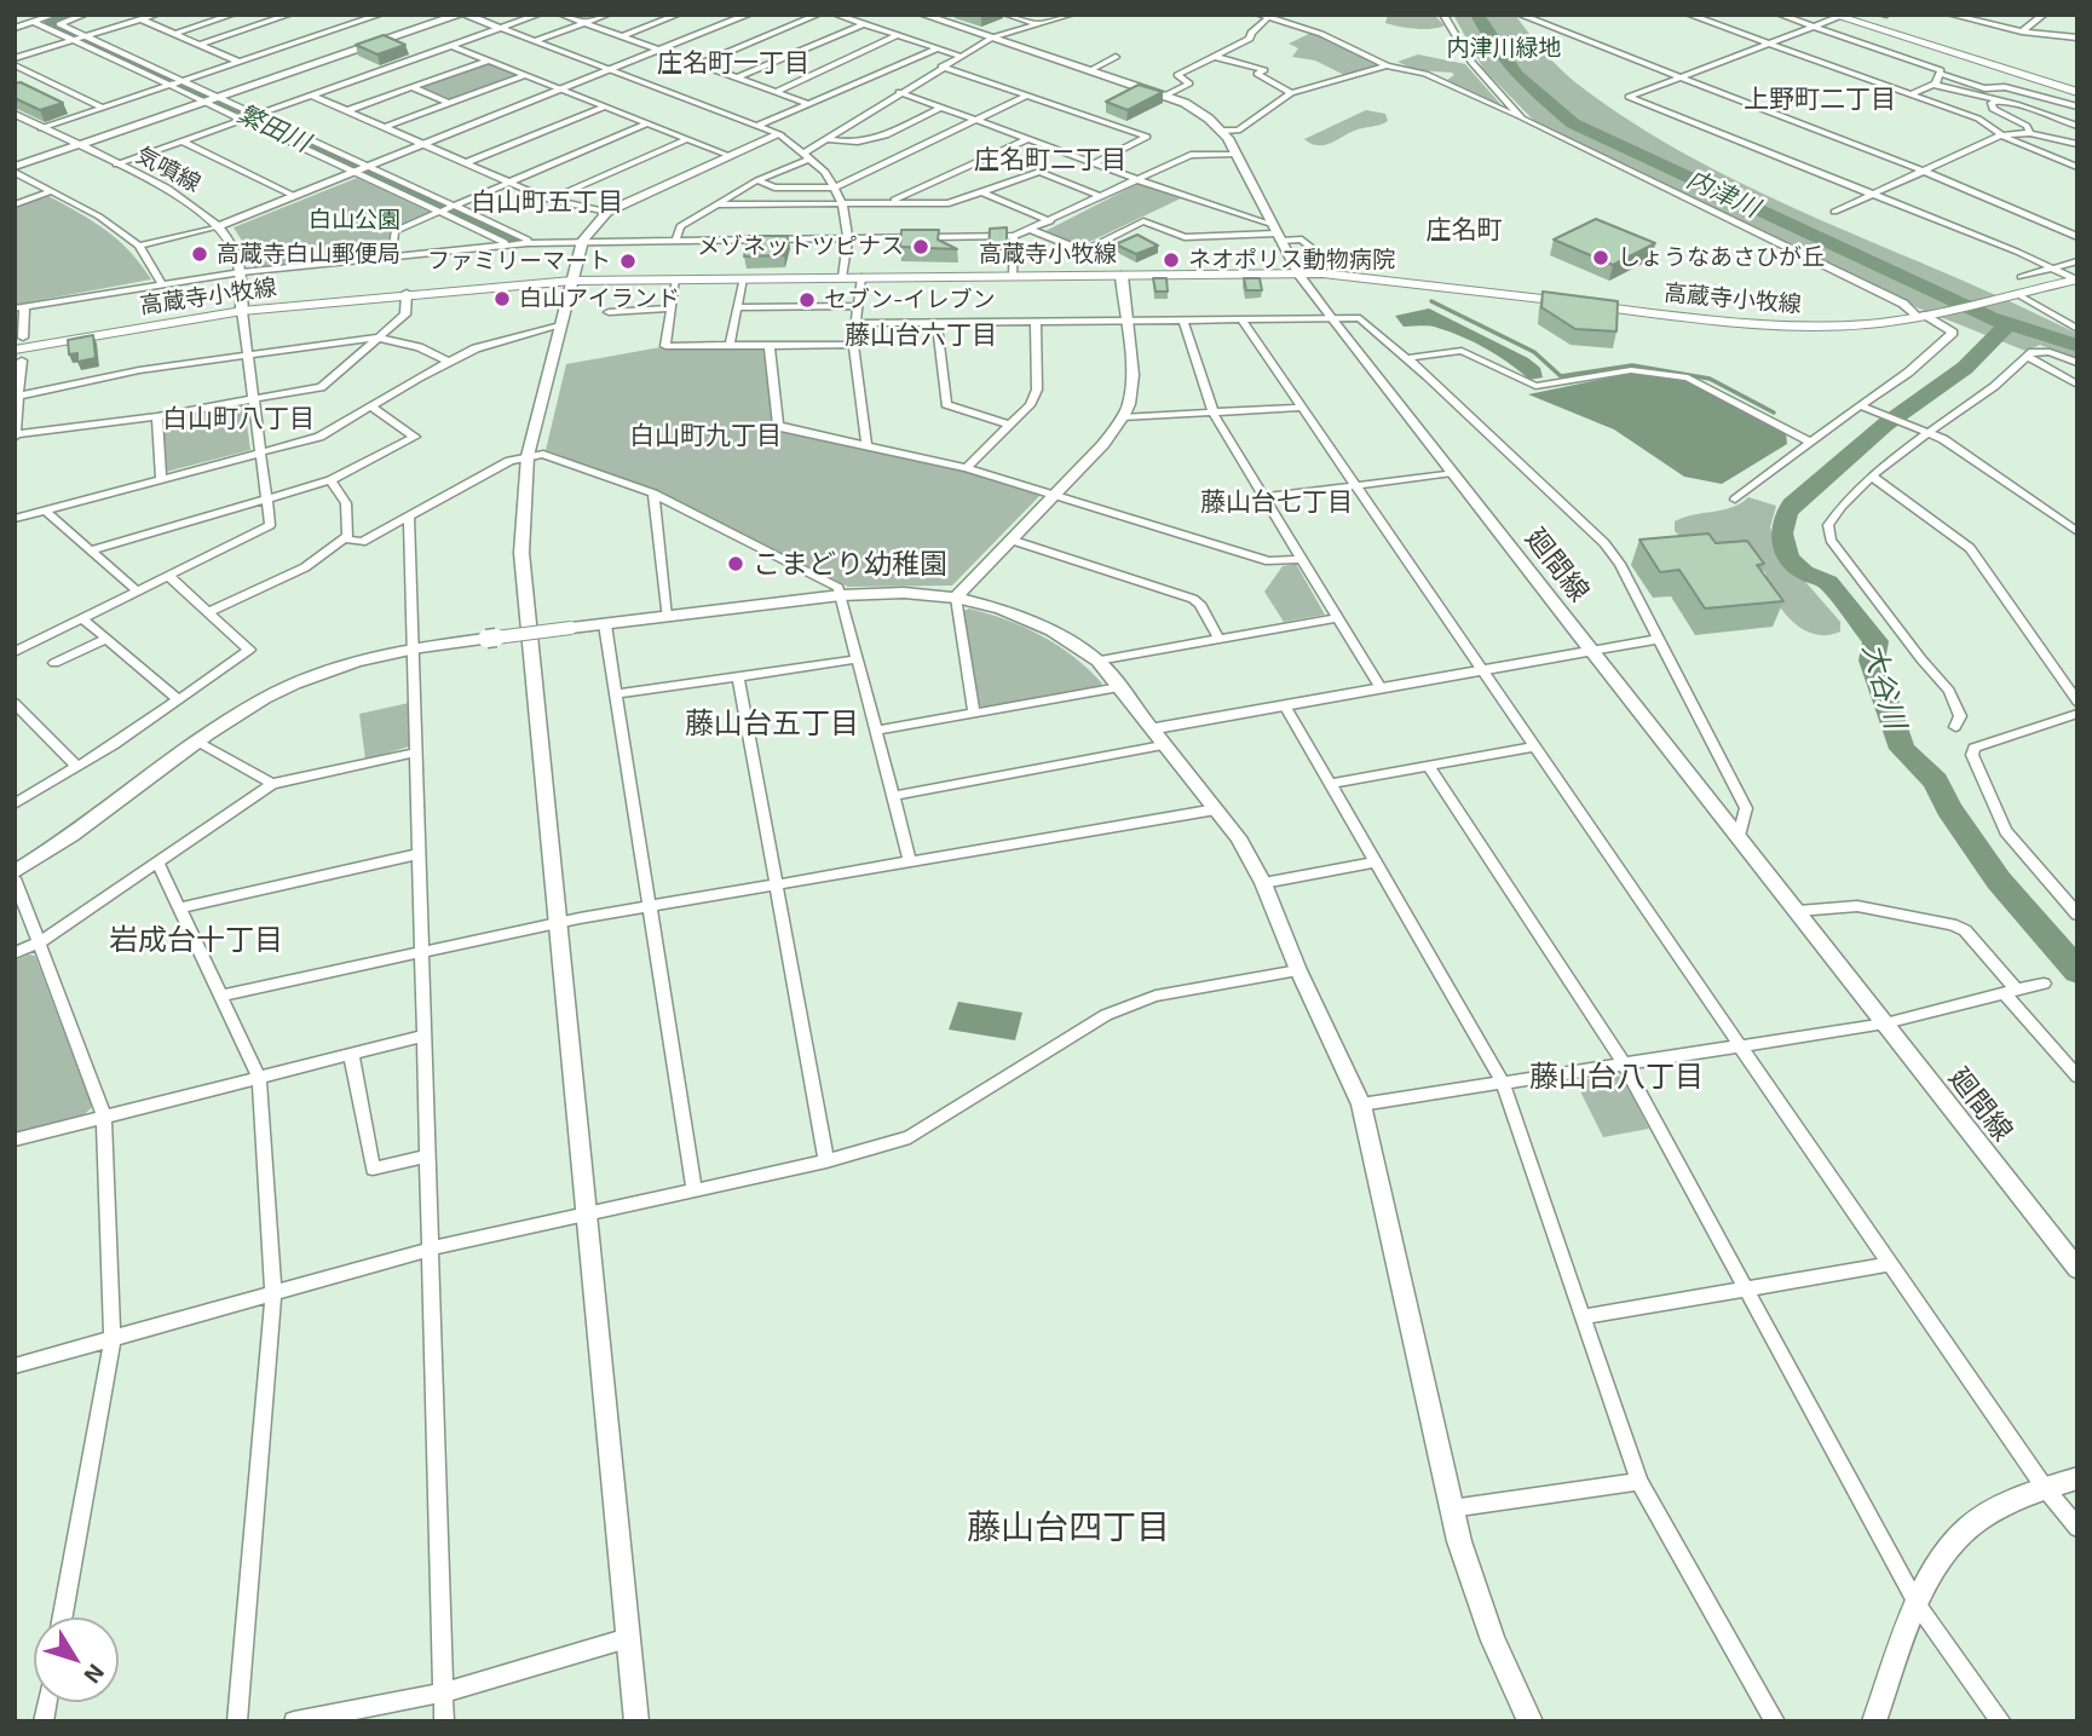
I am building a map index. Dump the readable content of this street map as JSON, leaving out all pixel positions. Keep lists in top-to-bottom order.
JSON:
{
  "streets": {
    "main road": ["高蔵寺小牧線"],
    "street": ["気噴線", "廻間線"]
  },
  "crossings": [
    ["気噴線", "高蔵寺小牧線"],
    ["高蔵寺小牧線", "廻間線"]
  ],
  "districts": [
    "庄名町一丁目",
    "上野町二丁目",
    "庄名町二丁目",
    "白山町五丁目",
    "庄名町",
    "藤山台六丁目",
    "白山町八丁目",
    "白山町九丁目",
    "藤山台七丁目",
    "藤山台五丁目",
    "岩成台十丁目",
    "藤山台八丁目",
    "藤山台四丁目"
  ],
  "water": ["繁田川", "内津川", "大谷川"],
  "parks": ["内津川緑地", "白山公園"],
  "places": [
    "メゾネットツピナス",
    "高蔵寺白山郵便局",
    "しょうなあさひが丘",
    "ネオポリス動物病院",
    "ファミリーマート",
    "白山アイランド",
    "セブン-イレブン",
    "こまどり幼稚園"
  ],
  "north": "bottom right"
}
